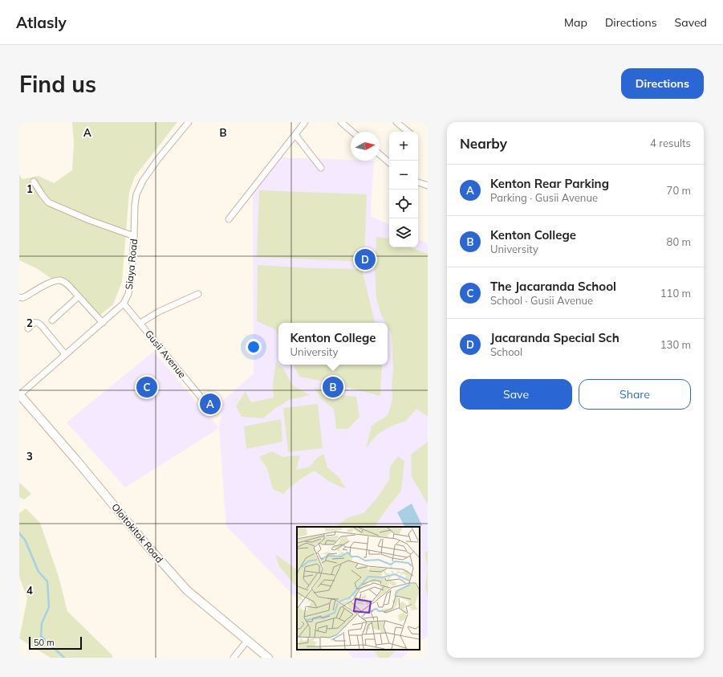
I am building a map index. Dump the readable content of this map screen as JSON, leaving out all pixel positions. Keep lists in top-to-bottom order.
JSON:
{
  "streets": {
    "main road": ["Oloitokitok Road"],
    "street": ["Siaya Road", "Gusii Avenue"]
  },
  "crossings": [
    ["Siaya Road", "Gusii Avenue"],
    ["Siaya Road", "Oloitokitok Road"]
  ],
  "scale_bar": "50 m",
  "north": "right",
  "page": {
    "header": "Atlasly",
    "nav": ["Map", "Directions", "Saved"],
    "buttons": [
      "Directions",
      ["Save", "Share"]
    ],
    "title": "Find us",
    "heading": ["Nearby", "4 results"],
    "map_buttons": ["+", "−"],
    "list": [
      {
        "mark": "A",
        "name": "Kenton Rear Parking",
        "note": "Parking · Gusii Avenue",
        "value": "70 m"
      },
      {
        "mark": "B",
        "name": "Kenton College",
        "note": "University",
        "value": "80 m"
      },
      {
        "mark": "C",
        "name": "The Jacaranda School",
        "note": "School · Gusii Avenue",
        "value": "110 m"
      },
      {
        "mark": "D",
        "name": "Jacaranda Special Sch",
        "note": "School",
        "value": "130 m"
      }
    ],
    "pins": [
      "D",
      "B",
      "C",
      "A"
    ],
    "popup": ["Kenton College", "University"],
    "scale": "50 m"
  },
  "grid": {
    "columns": ["A", "B"],
    "rows": [
      "1",
      "2",
      "3",
      "4"
    ]
  }
}
